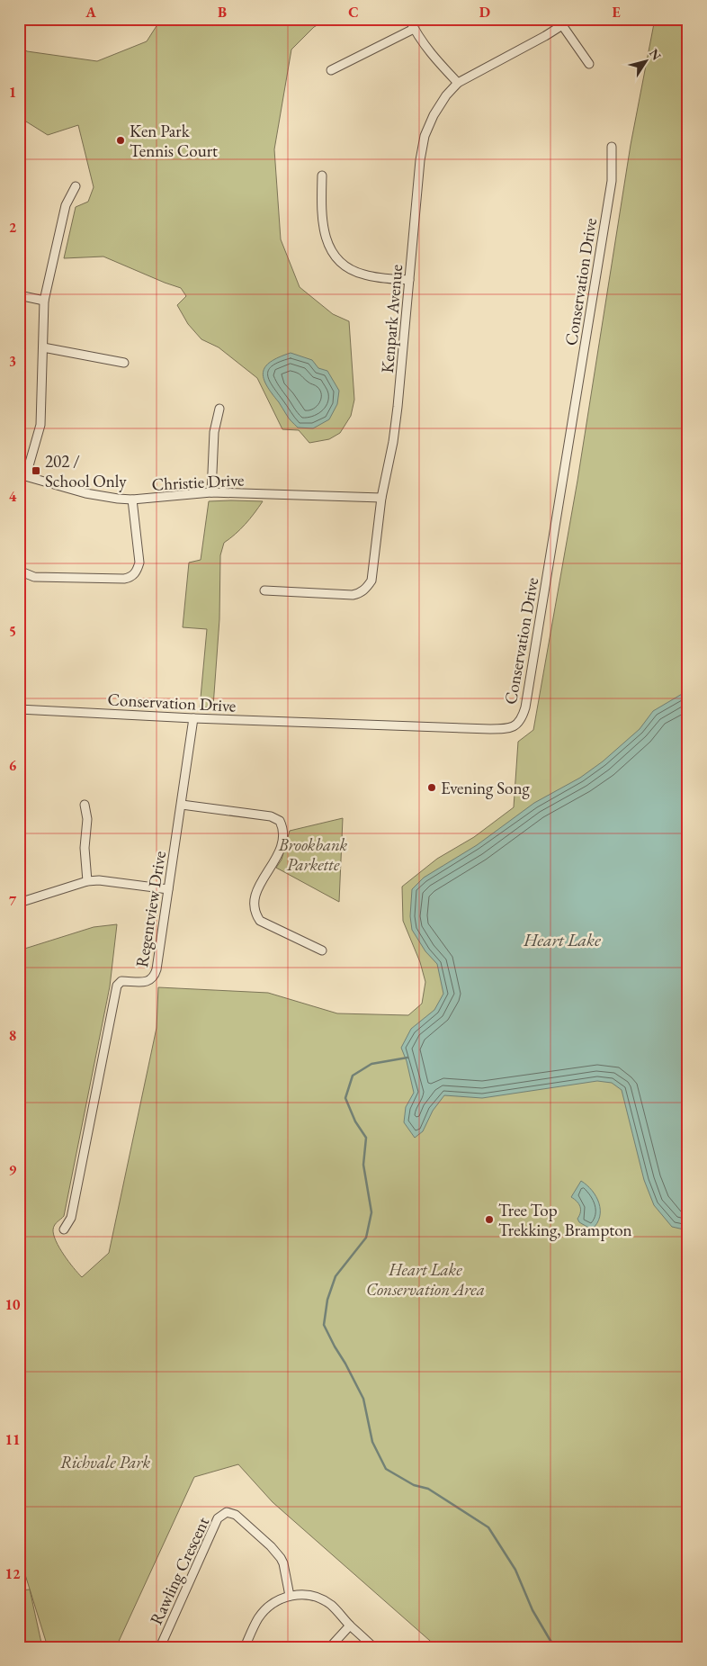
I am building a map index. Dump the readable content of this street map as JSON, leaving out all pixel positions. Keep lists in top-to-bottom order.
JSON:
{
  "streets": {
    "street": [
      "Conservation Drive",
      "Kenpark Avenue",
      "Christie Drive",
      "Regentview Drive",
      "Rawling Crescent"
    ]
  },
  "crossings": [
    ["Conservation Drive", "Regentview Drive"],
    ["Kenpark Avenue", "Christie Drive"]
  ],
  "water": ["Heart Lake"],
  "parks": ["Brookbank Parkette", "Heart Lake Conservation Area", "Richvale Park"],
  "places": {
    "other": ["Ken Park Tennis Court", "Evening Song", "Tree Top Trekking, Brampton"],
    "transit": ["202 / School Only"]
  },
  "north": "top right",
  "grid": {
    "columns": [
      "A",
      "B",
      "C",
      "D",
      "E"
    ],
    "rows": [
      "1",
      "2",
      "3",
      "4",
      "5",
      "6",
      "7",
      "8",
      "9",
      "10",
      "11",
      "12"
    ]
  }
}
